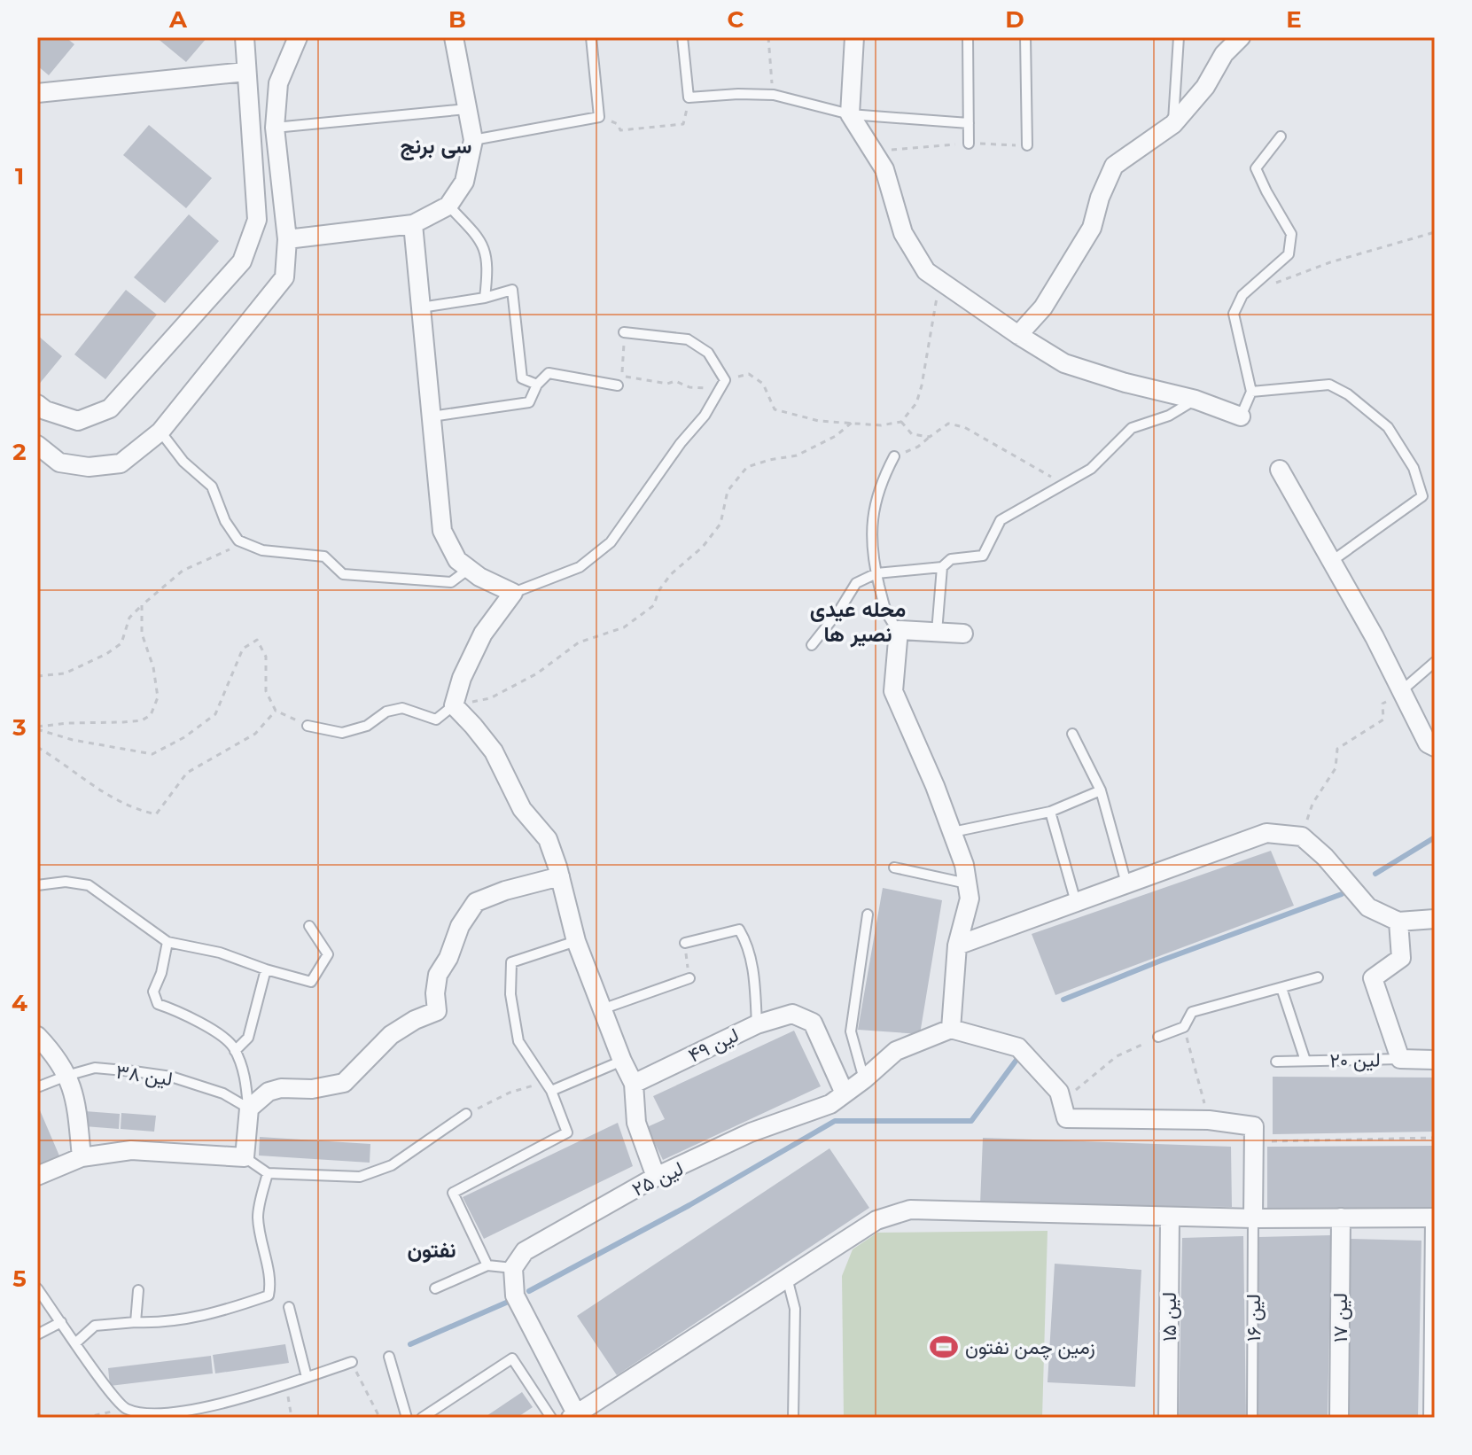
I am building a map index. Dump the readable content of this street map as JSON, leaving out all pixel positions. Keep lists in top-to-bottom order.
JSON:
{
  "streets": {
    "street": [
      "لین ۴۹",
      "لین ۲۰",
      "لین ۲۵",
      "لین ۱۵",
      "لین ۱۷"
    ],
    "lane": ["لین ۳۸", "لین ۱۶"]
  },
  "crossings": [
    ["لین ۴۹", "لین ۲۵"]
  ],
  "districts": ["سی برنج", "محله عیدی نصیر ها", "نفتون"],
  "places": {
    "sports": ["زمین چمن نفتون"]
  },
  "grid": {
    "columns": [
      "A",
      "B",
      "C",
      "D",
      "E"
    ],
    "rows": [
      "1",
      "2",
      "3",
      "4",
      "5"
    ]
  }
}
